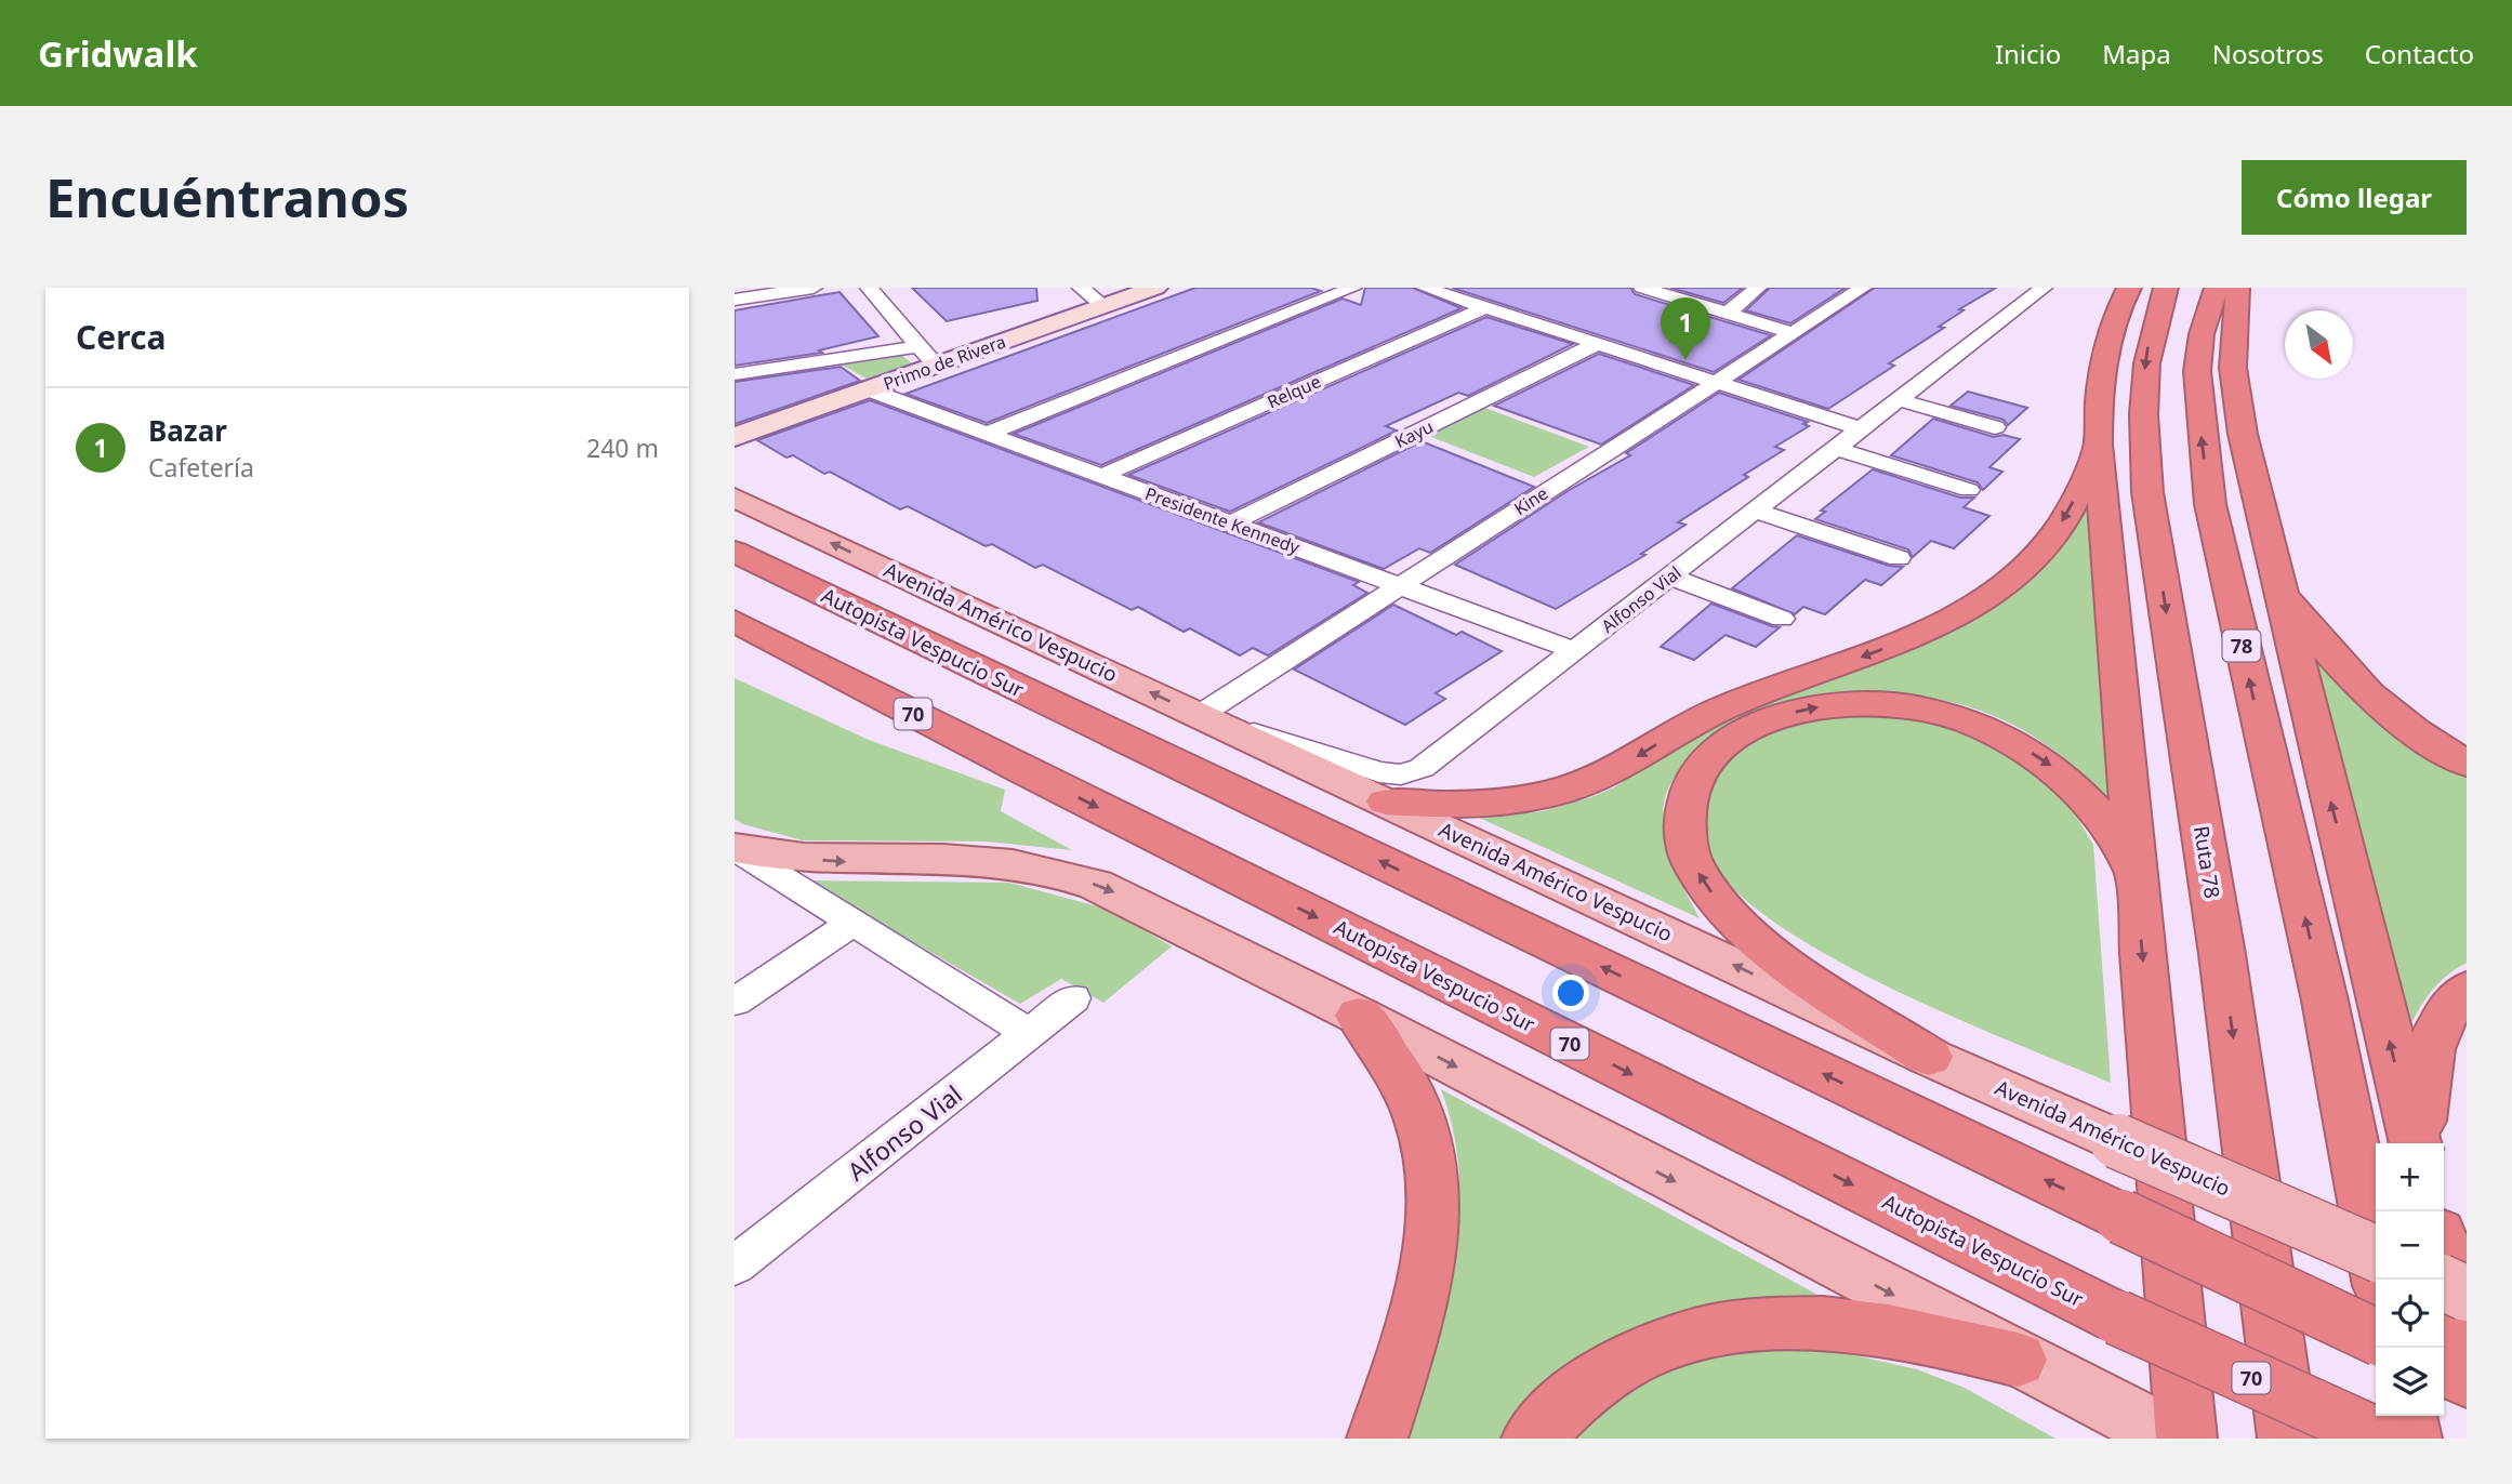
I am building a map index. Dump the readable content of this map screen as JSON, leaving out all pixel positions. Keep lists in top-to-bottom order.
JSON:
{
  "streets": {
    "highway": [
      "Autopista Vespucio Sur",
      "78",
      "70",
      "Ruta 78"
    ],
    "main road": ["Avenida Américo Vespucio"],
    "street": [
      "Primo de Rivera",
      "Relque",
      "Kayu",
      "Kine",
      "Presidente Kennedy",
      "Alfonso Vial"
    ]
  },
  "crossings": [
    ["Primo de Rivera", "Presidente Kennedy"],
    ["Relque", "Presidente Kennedy"],
    ["Kayu", "Presidente Kennedy"],
    ["Kine", "Presidente Kennedy"],
    ["Kine", "Alfonso Vial"],
    ["Kine", "Avenida Américo Vespucio"],
    ["Presidente Kennedy", "Alfonso Vial"],
    ["Alfonso Vial", "Avenida Américo Vespucio"]
  ],
  "north": "bottom right",
  "page": {
    "header": "Gridwalk",
    "nav": [
      "Inicio",
      "Mapa",
      "Nosotros",
      "Contacto"
    ],
    "buttons": "Cómo llegar",
    "title": "Encuéntranos",
    "heading": "Cerca",
    "pins": "1",
    "list": [
      {
        "mark": "1",
        "name": "Bazar",
        "note": "Cafetería",
        "value": "240 m"
      }
    ],
    "map_buttons": ["+", "−"]
  }
}
